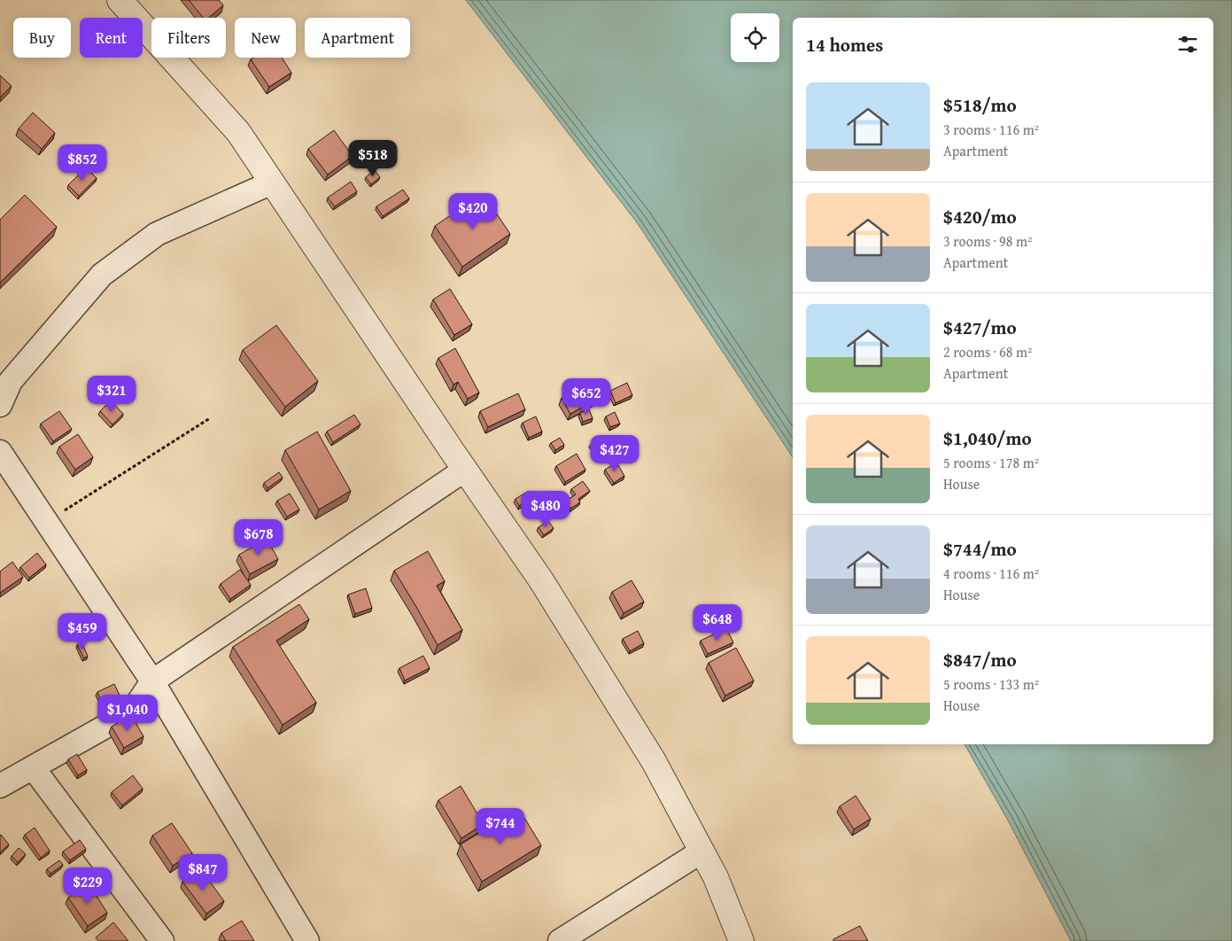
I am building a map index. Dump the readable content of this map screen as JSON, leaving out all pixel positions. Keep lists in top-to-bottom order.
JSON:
{
  "page": {
    "chip": [
      "Buy",
      "Rent",
      "Filters",
      "New",
      "Apartment"
    ],
    "heading": "14 homes",
    "list": [
      {
        "name": "$518/mo",
        "note": "3 rooms · 116 m² · Apartment"
      },
      {
        "name": "$420/mo",
        "note": "3 rooms · 98 m² · Apartment"
      },
      {
        "name": "$427/mo",
        "note": "2 rooms · 68 m² · Apartment"
      },
      {
        "name": "$1,040/mo",
        "note": "5 rooms · 178 m² · House"
      },
      {
        "name": "$744/mo",
        "note": "4 rooms · 116 m² · House"
      },
      {
        "name": "$847/mo",
        "note": "5 rooms · 133 m² · House"
      }
    ],
    "price": [
      "$518",
      "$852",
      "$420",
      "$321",
      "$652",
      "$427",
      "$480",
      "$678",
      "$648",
      "$459",
      "$1,040",
      "$744",
      "$847",
      "$229"
    ]
  }
}
